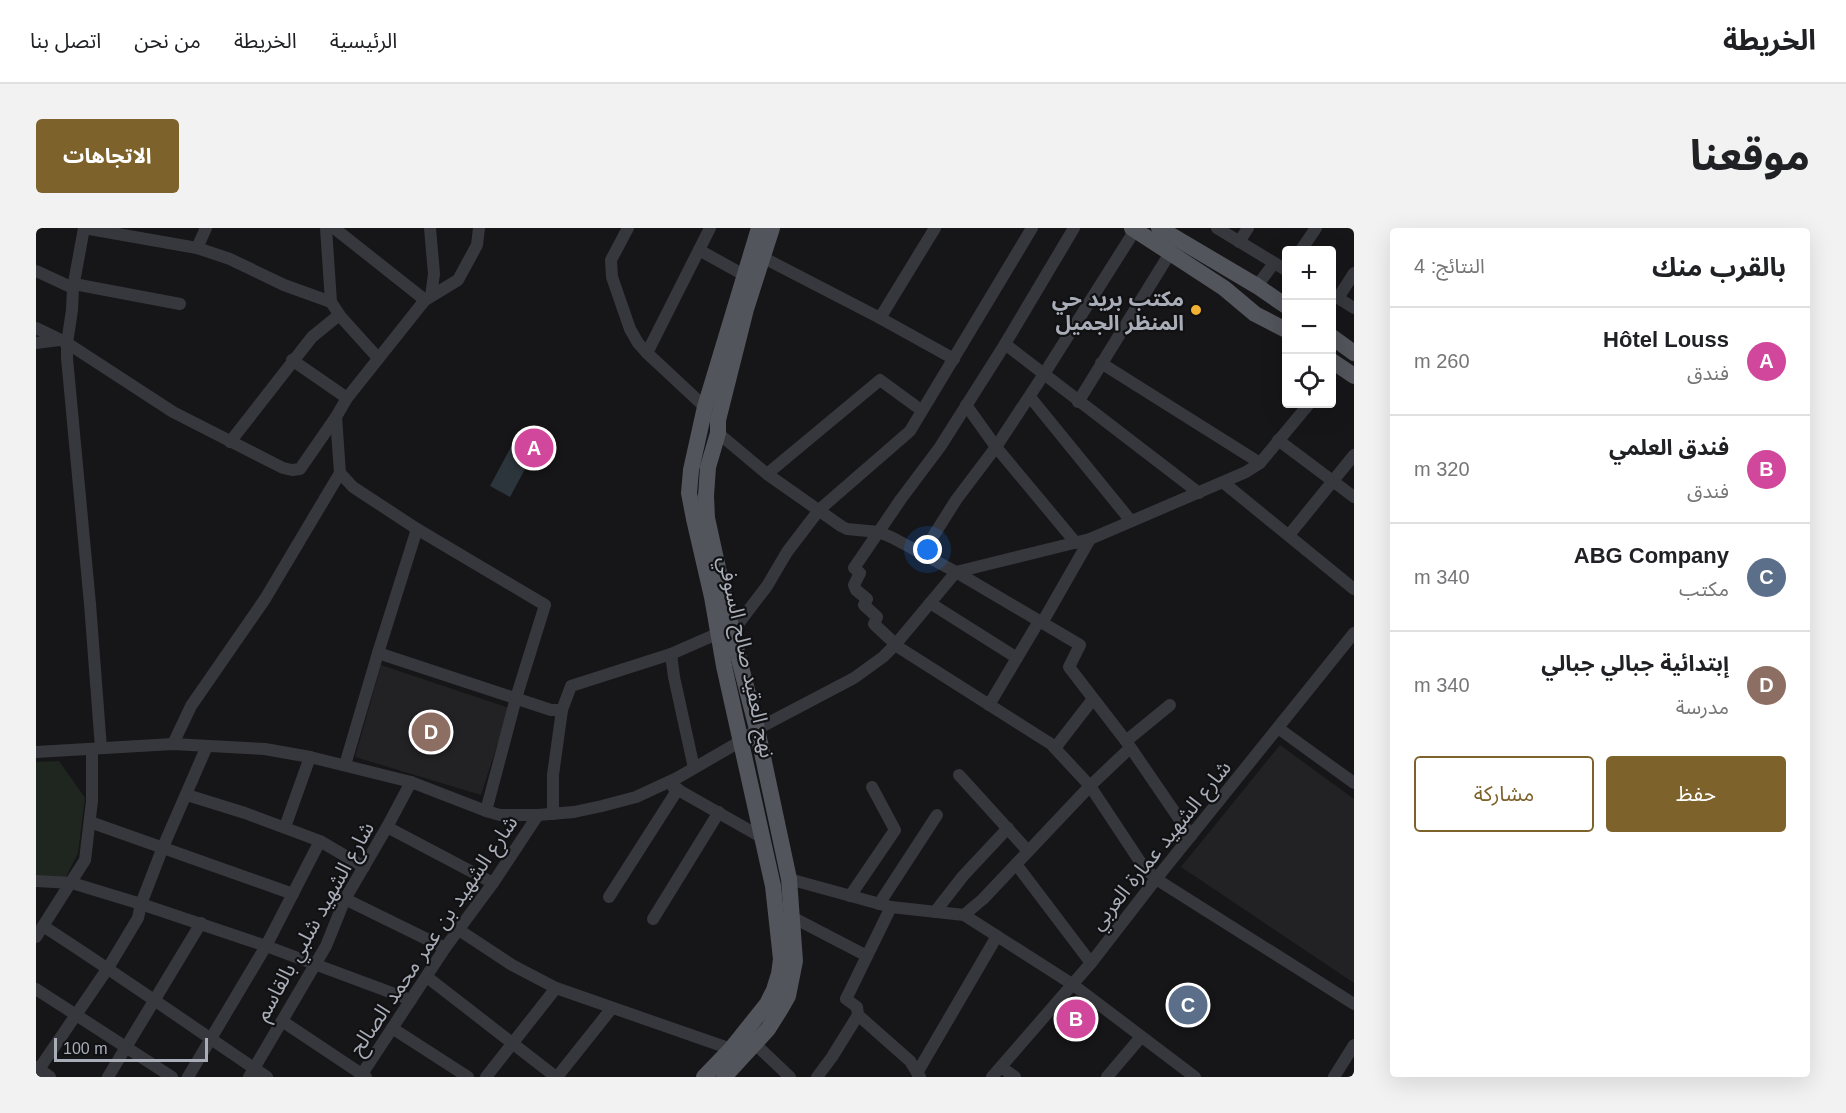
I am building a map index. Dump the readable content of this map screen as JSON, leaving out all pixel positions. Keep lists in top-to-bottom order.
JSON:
{
  "streets": {
    "main road": ["نهج العقيد صالح السوفي"],
    "street": ["شارع الشهيد عمارة العربي", "شارع الشهيد شلبي بالقاسم", "شارع الشهيد بن عمر محمد الصالح"]
  },
  "places": ["مكتب بريد حي المنظر الجميل"],
  "scale_bar": "100 m",
  "page": {
    "header": "الخريطة",
    "nav": [
      "الرئيسية",
      "الخريطة",
      "من نحن",
      "اتصل بنا"
    ],
    "title": "موقعنا",
    "buttons": [
      "الاتجاهات",
      ["حفظ", "مشاركة"]
    ],
    "heading": ["بالقرب منك", "النتائج: 4"],
    "map_buttons": ["+", "−"],
    "list": [
      {
        "mark": "A",
        "name": "Hôtel Louss",
        "note": "فندق",
        "value": "260 m"
      },
      {
        "mark": "B",
        "name": "فندق العلمي",
        "note": "فندق",
        "value": "320 m"
      },
      {
        "mark": "C",
        "name": "ABG Company",
        "note": "مكتب",
        "value": "340 m"
      },
      {
        "mark": "D",
        "name": "إبتدائية جبالي جبالي",
        "note": "مدرسة",
        "value": "340 m"
      }
    ],
    "pins": [
      "A",
      "D",
      "C",
      "B"
    ],
    "scale": "100 m"
  }
}
